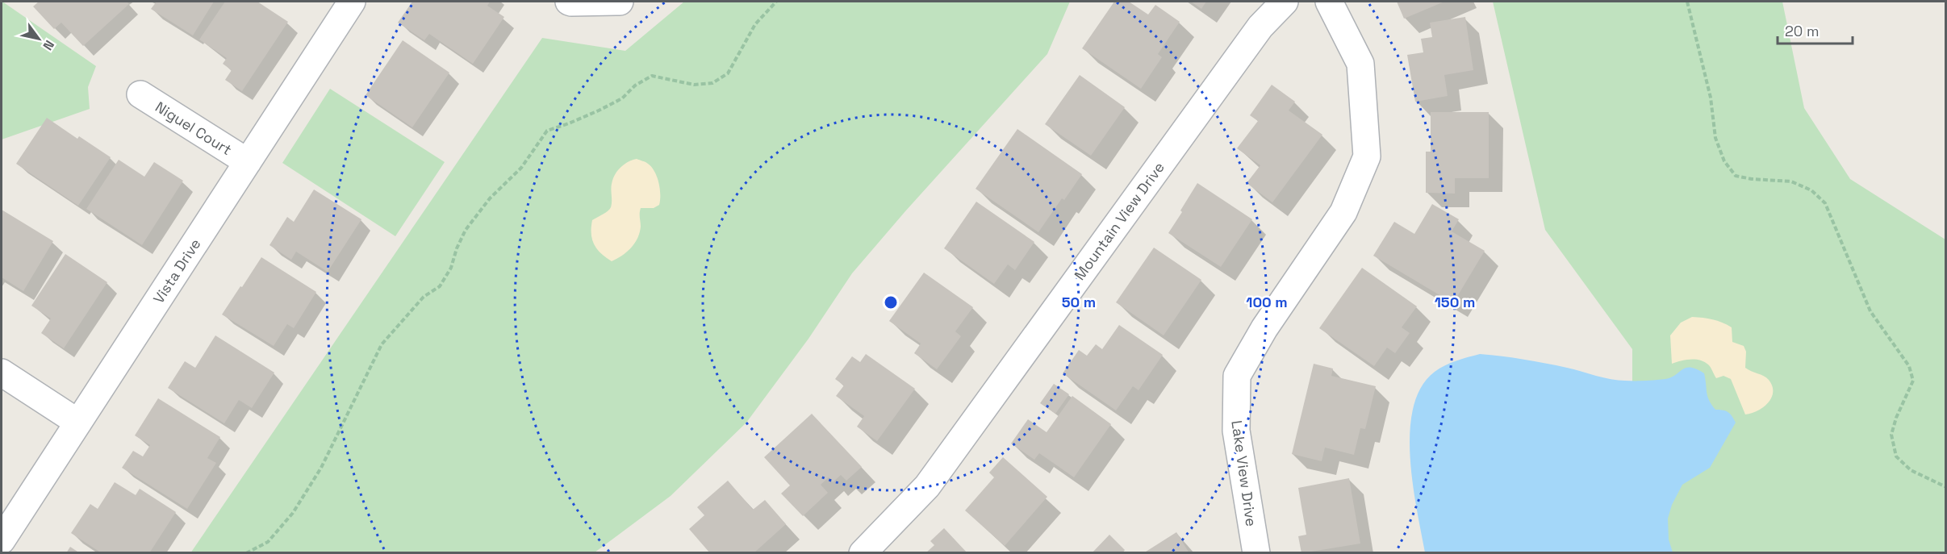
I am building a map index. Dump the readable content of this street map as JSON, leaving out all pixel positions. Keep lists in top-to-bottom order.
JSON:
{
  "streets": {
    "street": [
      "Niguel Court",
      "Mountain View Drive",
      "Vista Drive",
      "Lake View Drive"
    ]
  },
  "crossings": [
    ["Niguel Court", "Vista Drive"]
  ],
  "scale_bar": "20 m",
  "north": "bottom right",
  "rings": ["50 m", "100 m", "150 m"]
}
